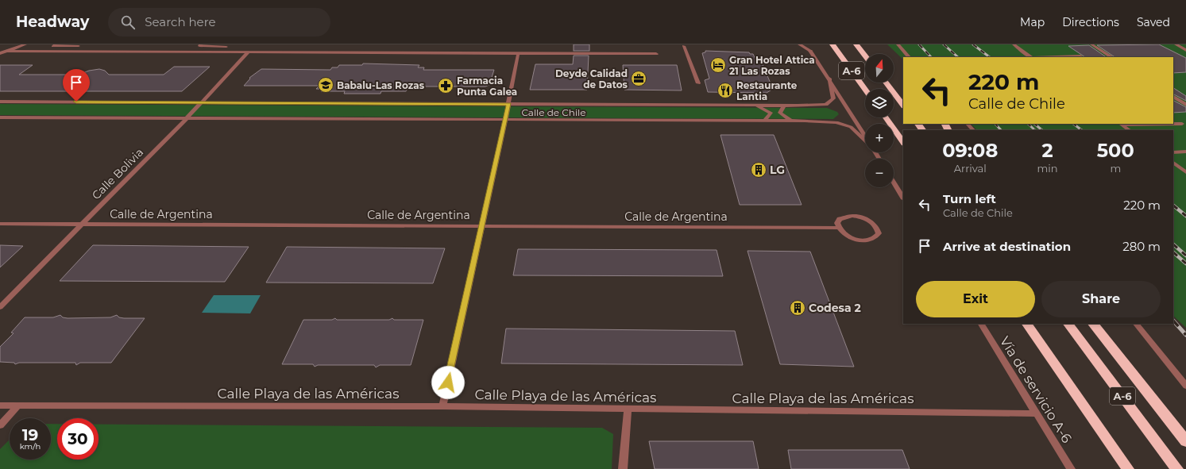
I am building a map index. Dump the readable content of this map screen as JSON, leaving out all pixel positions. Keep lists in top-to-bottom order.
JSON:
{
  "streets": {
    "highway": ["A-6"],
    "street": [
      "Calle de Chile",
      "Calle Bolivia",
      "Calle de Argentina",
      "Vía de servicio A-6",
      "Calle Playa de las Américas"
    ]
  },
  "crossings": [
    ["Calle de Chile", "Calle Bolivia"],
    ["Calle Bolivia", "Calle de Argentina"],
    ["Vía de servicio A-6", "Calle Playa de las Américas"]
  ],
  "places": {
    "hotel": ["Gran Hotel Attica 21 Las Rozas"],
    "office": ["Deyde Calidad de Datos"],
    "school or university": ["Babalu-Las Rozas"],
    "pharmacy": ["Farmacia Punta Galea"],
    "restaurant": ["Restaurante Lantia"],
    "building": ["LG", "Codesa 2"]
  },
  "north": "top",
  "page": {
    "header": "Headway",
    "search": "Search here",
    "nav": ["Map", "Directions", "Saved"],
    "map_buttons": ["+", "−"],
    "turn": ["220 m", "Calle de Chile"],
    "eta": [
      "09:08",
      "Arrival",
      "2",
      "min",
      "500",
      "m"
    ],
    "list": [
      {
        "name": "Turn left",
        "note": "Calle de Chile",
        "value": "220 m"
      },
      {
        "name": "Arrive at destination",
        "value": "280 m"
      }
    ],
    "buttons": ["Exit", "Share"],
    "speed": "19 km/h",
    "limit": "30"
  }
}
